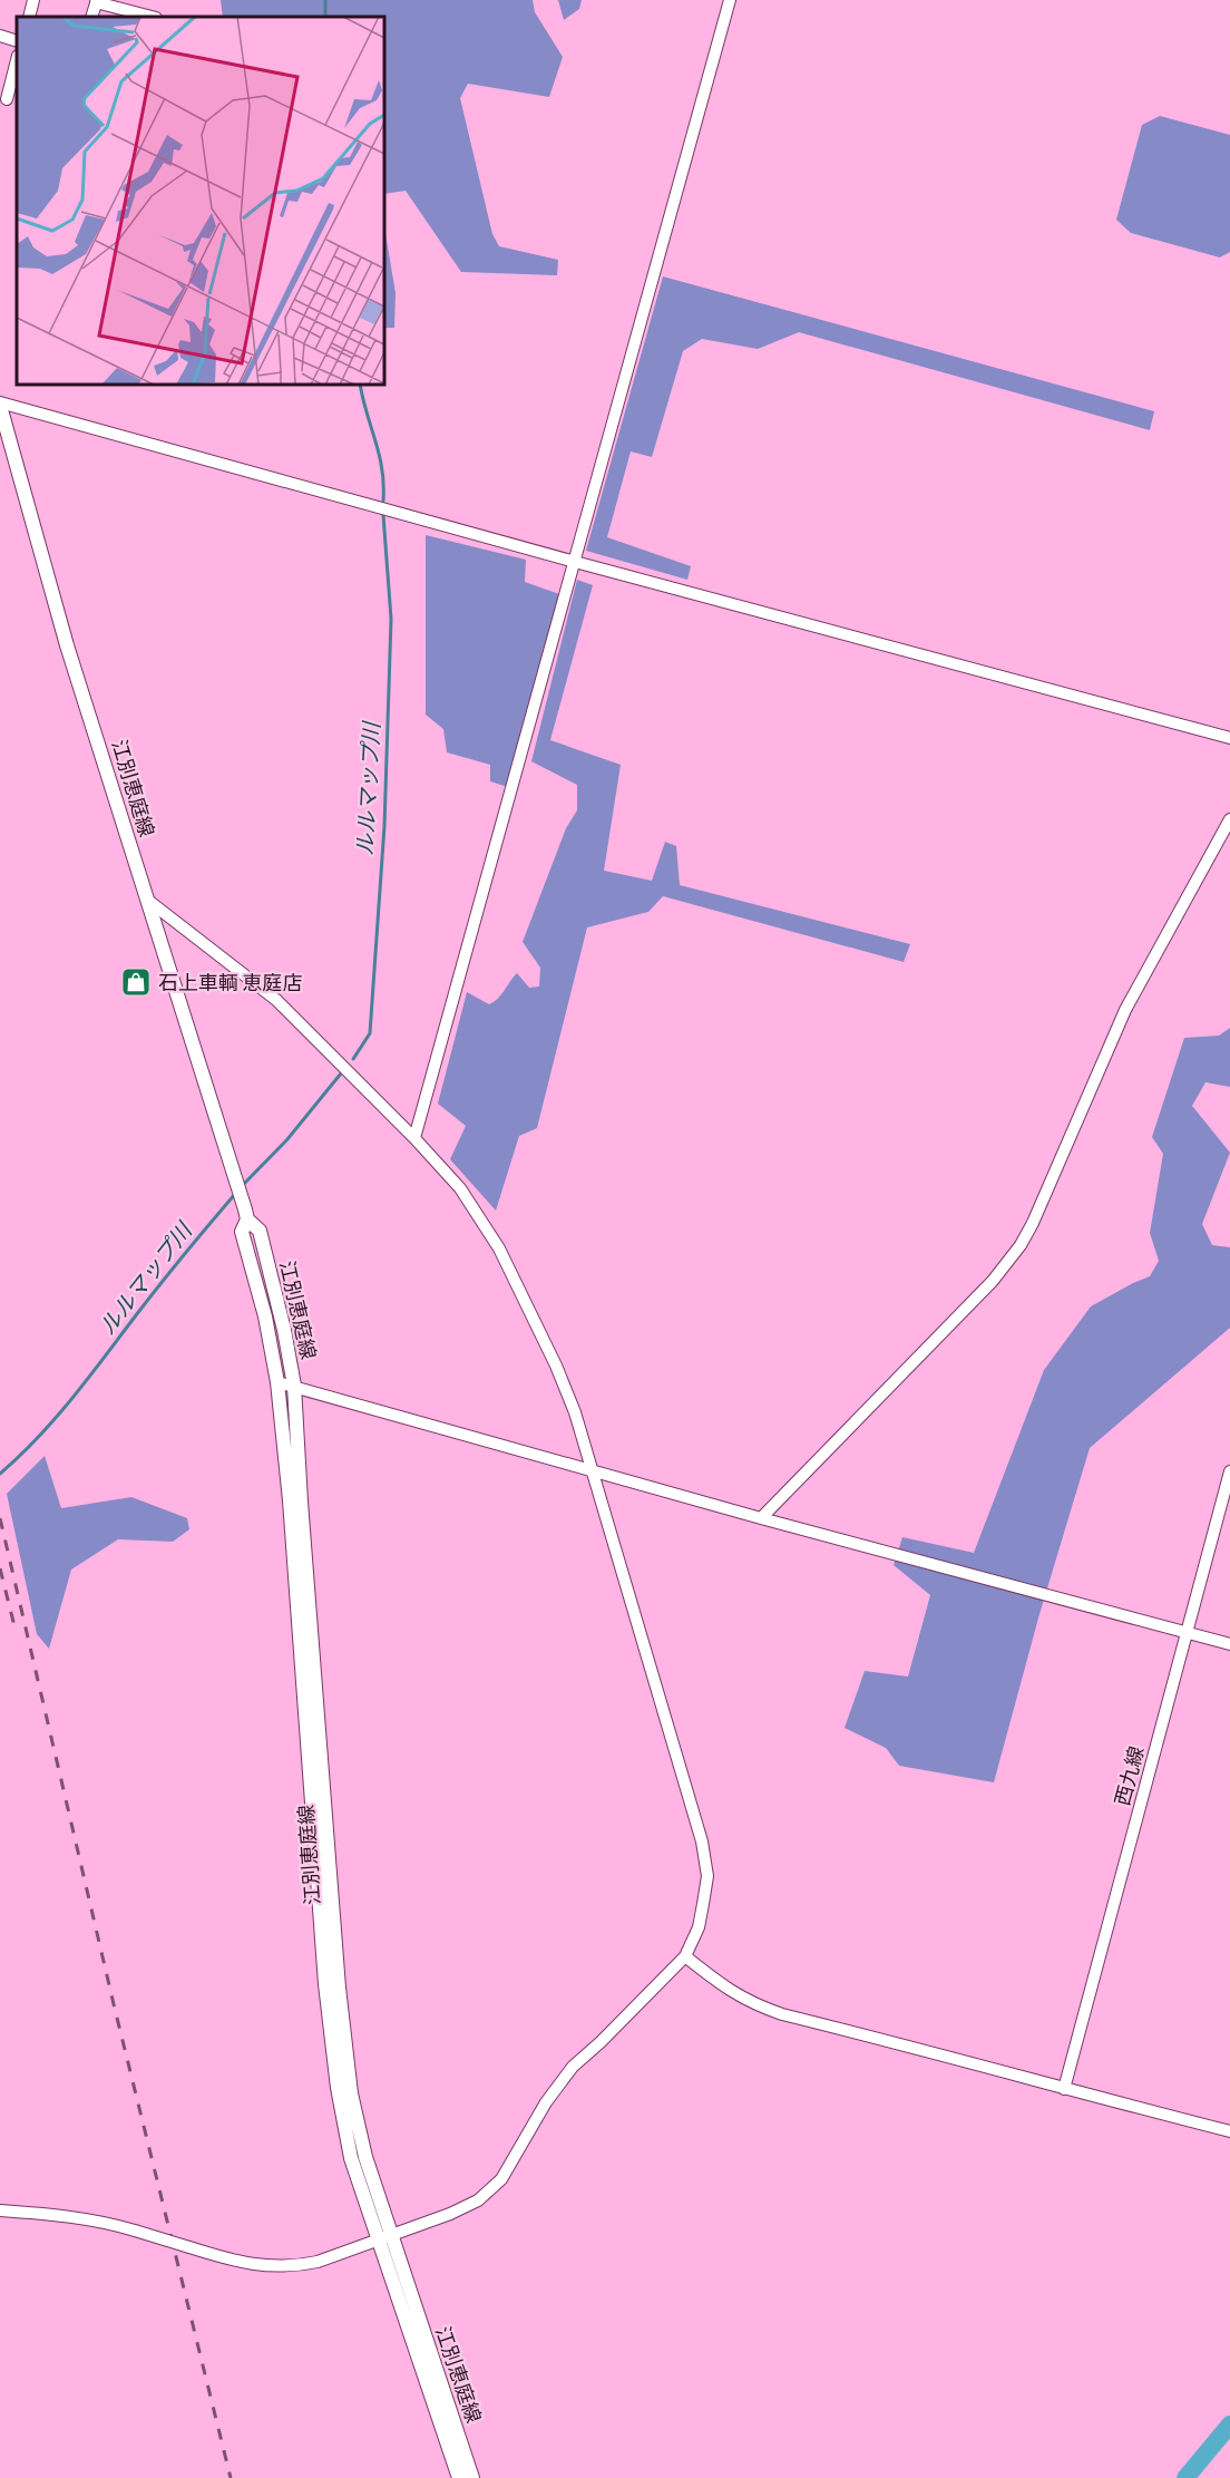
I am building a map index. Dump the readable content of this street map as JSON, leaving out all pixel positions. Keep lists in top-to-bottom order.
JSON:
{
  "streets": {
    "main road": ["江別恵庭線"],
    "street": ["西九線"]
  },
  "water": ["ルルマップ川"],
  "places": {
    "shop": ["石上車輌 恵庭店"]
  }
}
